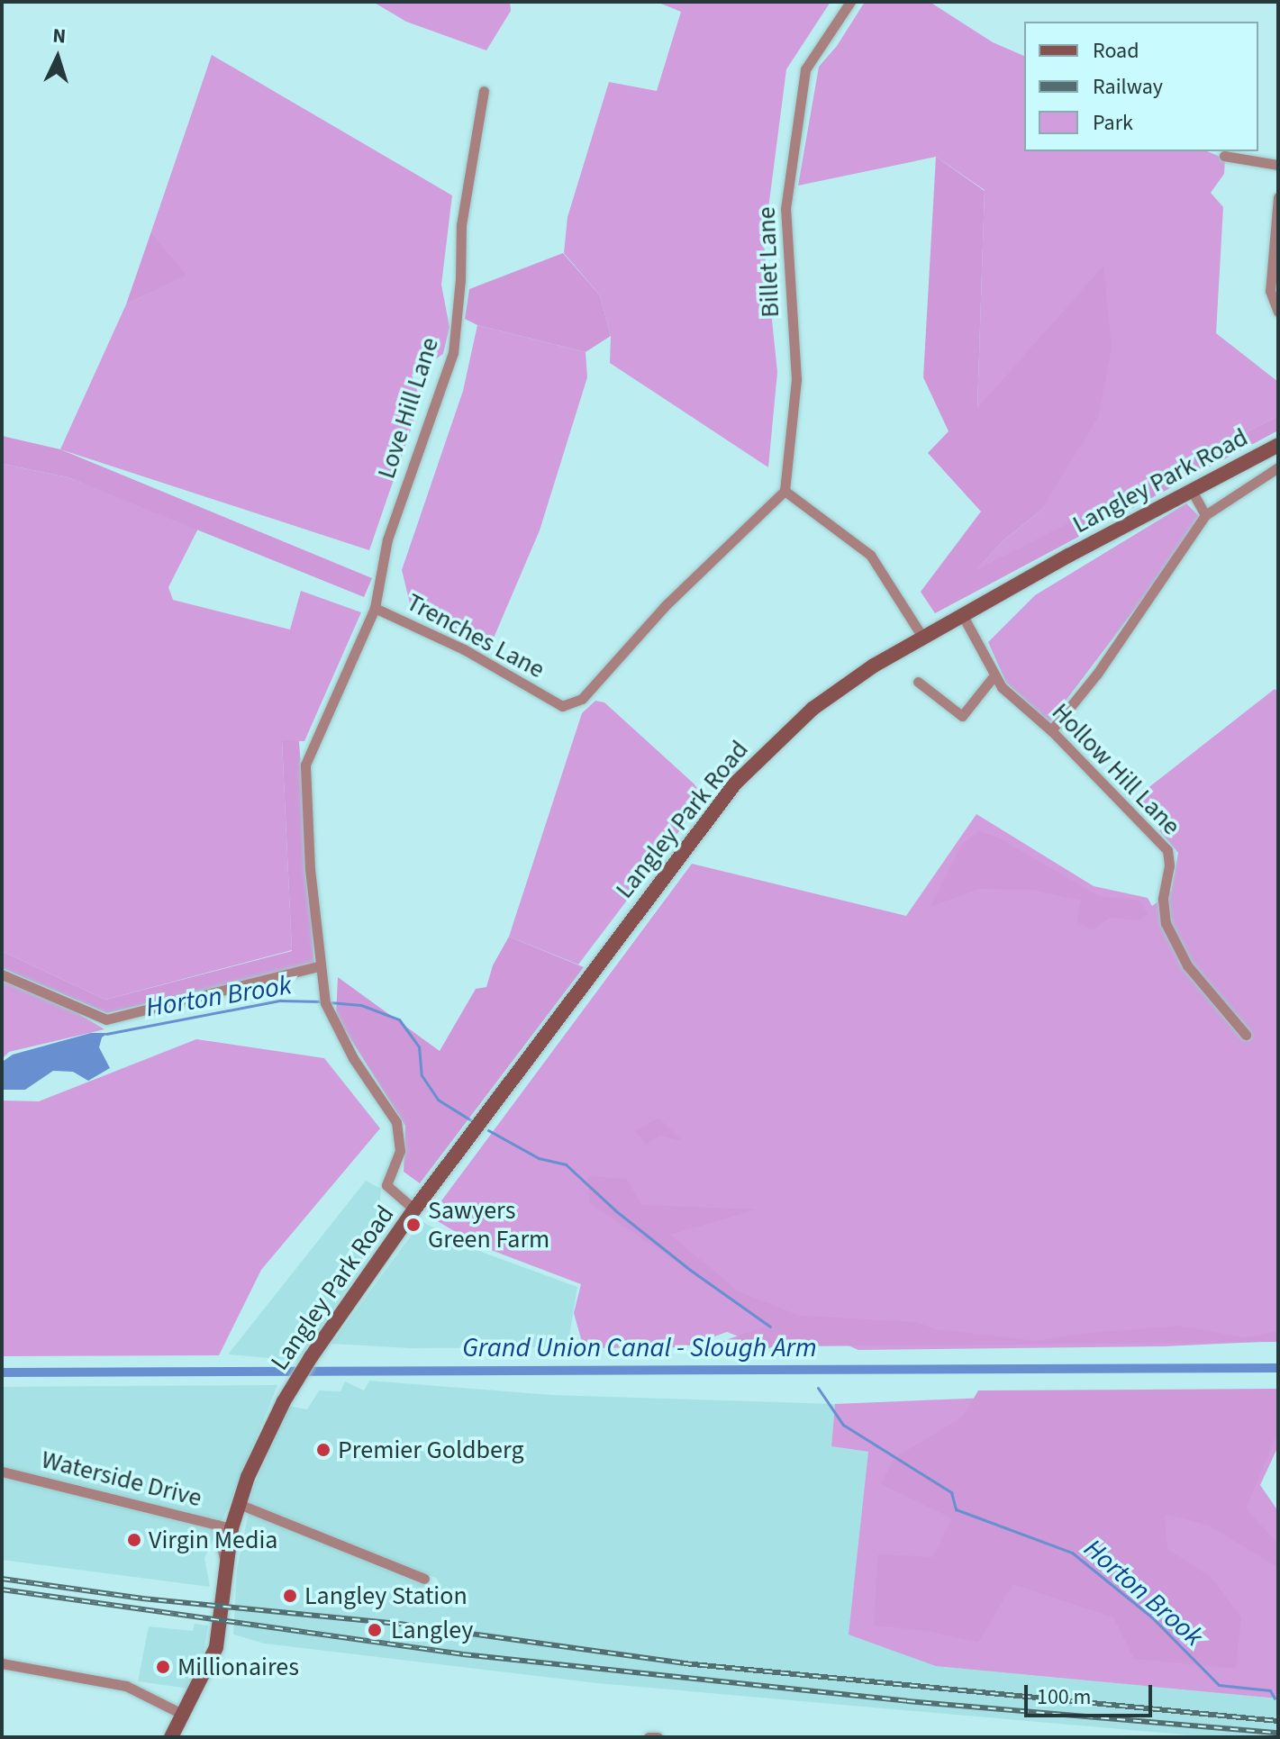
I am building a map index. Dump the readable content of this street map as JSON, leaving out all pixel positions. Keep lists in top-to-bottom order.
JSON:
{
  "streets": {
    "main road": ["Langley Park Road"],
    "street": [
      "Billet Lane",
      "Love Hill Lane",
      "Trenches Lane",
      "Hollow Hill Lane",
      "Waterside Drive"
    ]
  },
  "crossings": [
    ["Billet Lane", "Trenches Lane"],
    ["Love Hill Lane", "Trenches Lane"],
    ["Langley Park Road", "Trenches Lane"],
    ["Langley Park Road", "Hollow Hill Lane"],
    ["Langley Park Road", "Waterside Drive"]
  ],
  "water": ["Horton Brook", "Grand Union Canal - Slough Arm"],
  "places": [
    "Sawyers Green Farm",
    "Premier Goldberg",
    "Virgin Media",
    "Langley Station",
    "Langley",
    "Millionaires"
  ],
  "legend": ["Road", "Railway", "Park"],
  "scale_bar": "100 m",
  "north": "top"
}
